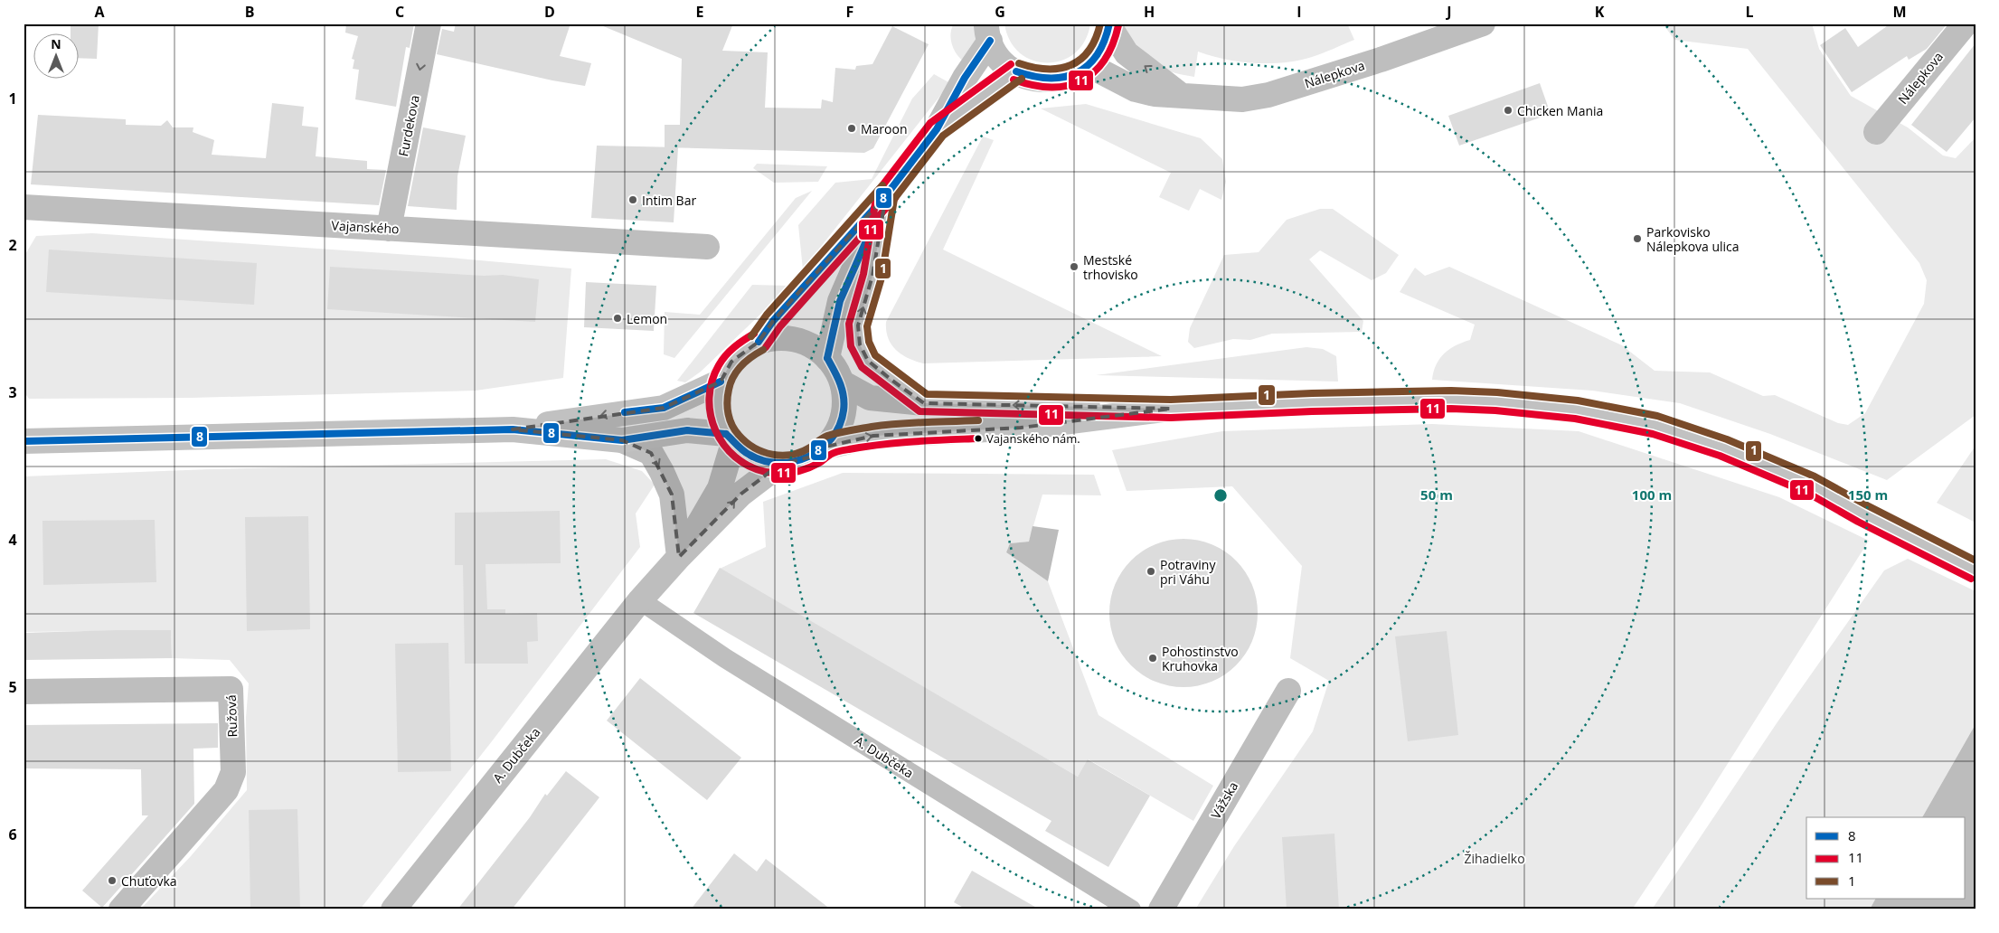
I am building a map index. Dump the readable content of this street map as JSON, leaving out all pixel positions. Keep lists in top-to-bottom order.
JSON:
{
  "streets": {
    "street": [
      "Nálepkova",
      "Furdekova",
      "Vajanského",
      "Ružová",
      "A. Dubčeka",
      "Vážska"
    ]
  },
  "crossings": [
    ["Furdekova", "Vajanského"]
  ],
  "one_way": ["Furdekova"],
  "parks": ["Žihadielko"],
  "places": [
    "Chicken Mania",
    "Maroon",
    "Intim Bar",
    "Parkovisko Nálepkova ulica",
    "Mestské trhovisko",
    "Lemon",
    "Vajanského nám.",
    "Potraviny pri Váhu",
    "Pohostinstvo Kruhovka",
    "Chuťovka"
  ],
  "lines": ["transit line 8", "transit line 1", "transit line 11"],
  "legend": ["8", "11", "1"],
  "north": "top",
  "grid": {
    "columns": [
      "A",
      "B",
      "C",
      "D",
      "E",
      "F",
      "G",
      "H",
      "I",
      "J",
      "K",
      "L",
      "M"
    ],
    "rows": [
      "1",
      "2",
      "3",
      "4",
      "5",
      "6"
    ]
  },
  "rings": ["50 m", "100 m", "150 m"]
}
